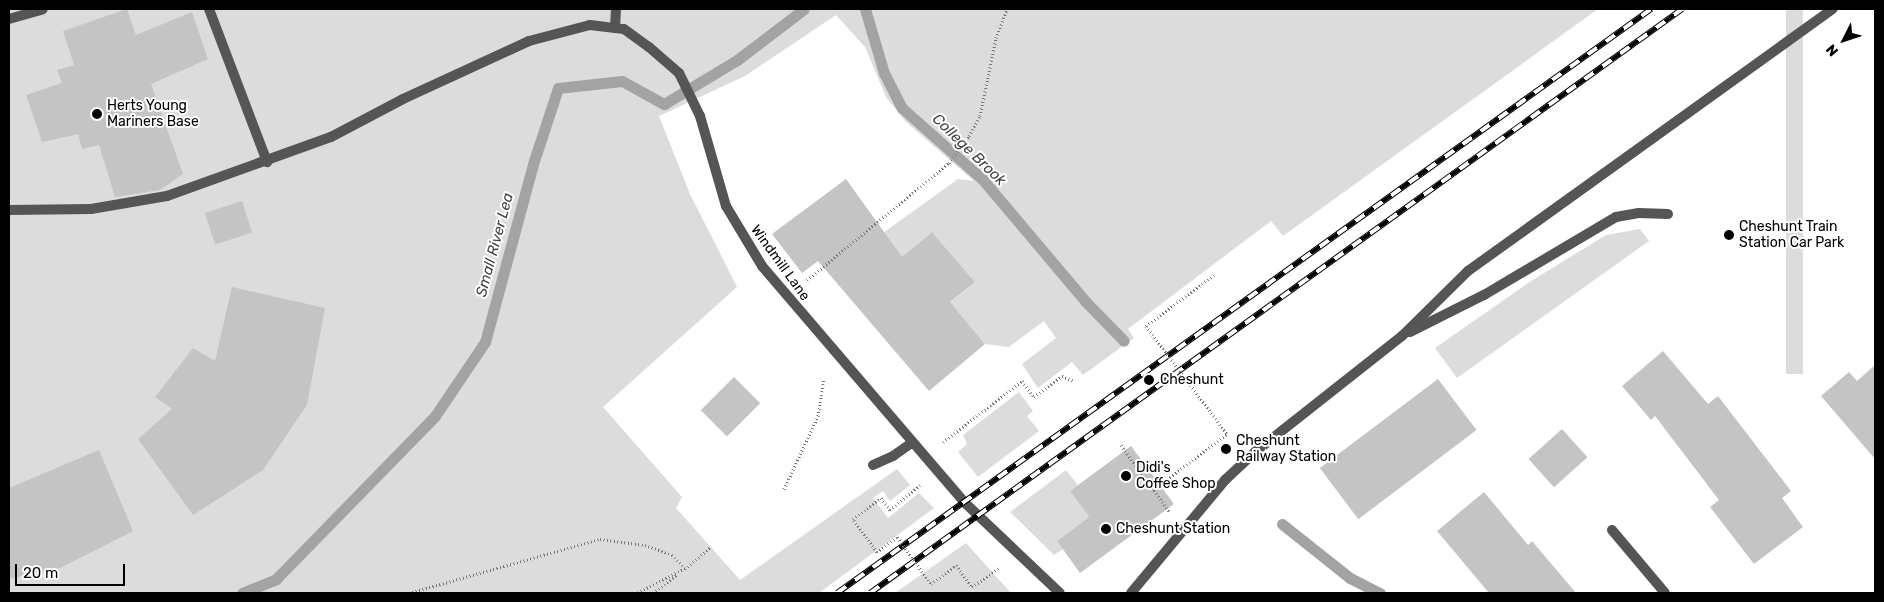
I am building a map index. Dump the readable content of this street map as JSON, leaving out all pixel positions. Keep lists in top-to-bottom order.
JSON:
{
  "streets": {
    "street": ["Windmill Lane"]
  },
  "water": ["College Brook", "Small River Lea"],
  "places": [
    "Herts Young Mariners Base",
    "Cheshunt Train Station Car Park",
    "Cheshunt",
    "Cheshunt Railway Station",
    "Didi's Coffee Shop",
    "Cheshunt Station"
  ],
  "scale_bar": "20 m",
  "north": "bottom left"
}
